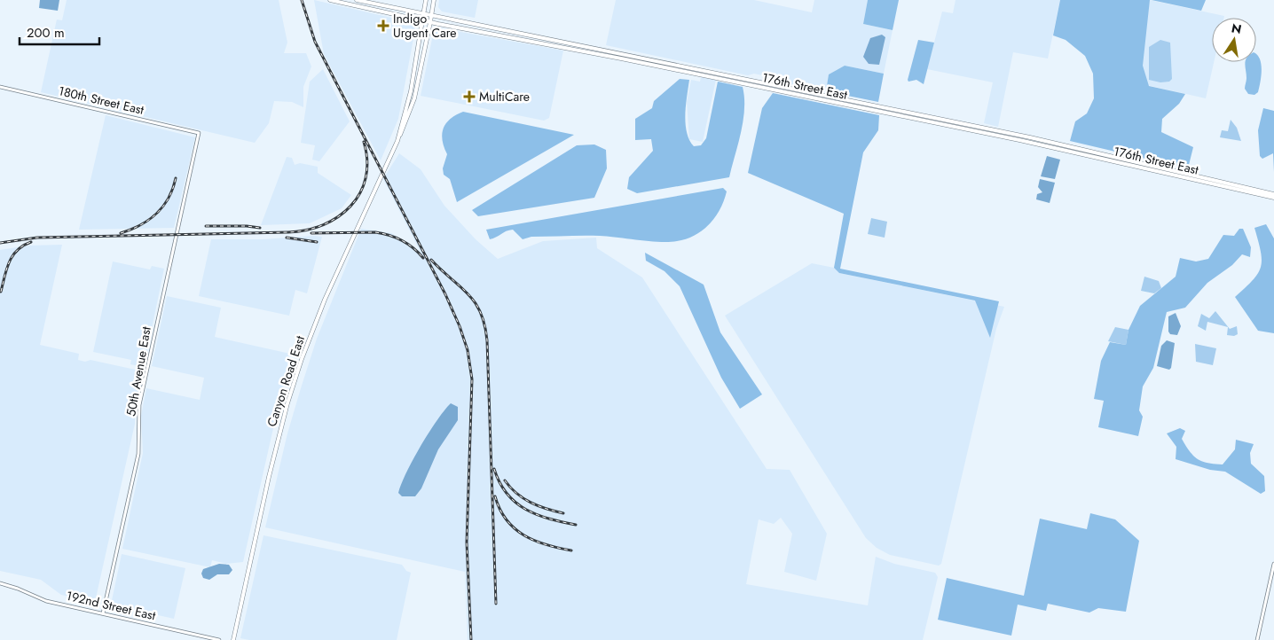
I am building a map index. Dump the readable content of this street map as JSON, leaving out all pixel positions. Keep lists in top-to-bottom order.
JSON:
{
  "streets": {
    "main road": ["176th Street East", "Canyon Road East"],
    "street": ["180th Street East", "50th Avenue East", "192nd Street East"]
  },
  "crossings": [
    ["176th Street East", "Canyon Road East"],
    ["180th Street East", "50th Avenue East"],
    ["50th Avenue East", "192nd Street East"]
  ],
  "places": {
    "health": ["Indigo Urgent Care", "MultiCare"]
  },
  "scale_bar": "200 m",
  "north": "top"
}
